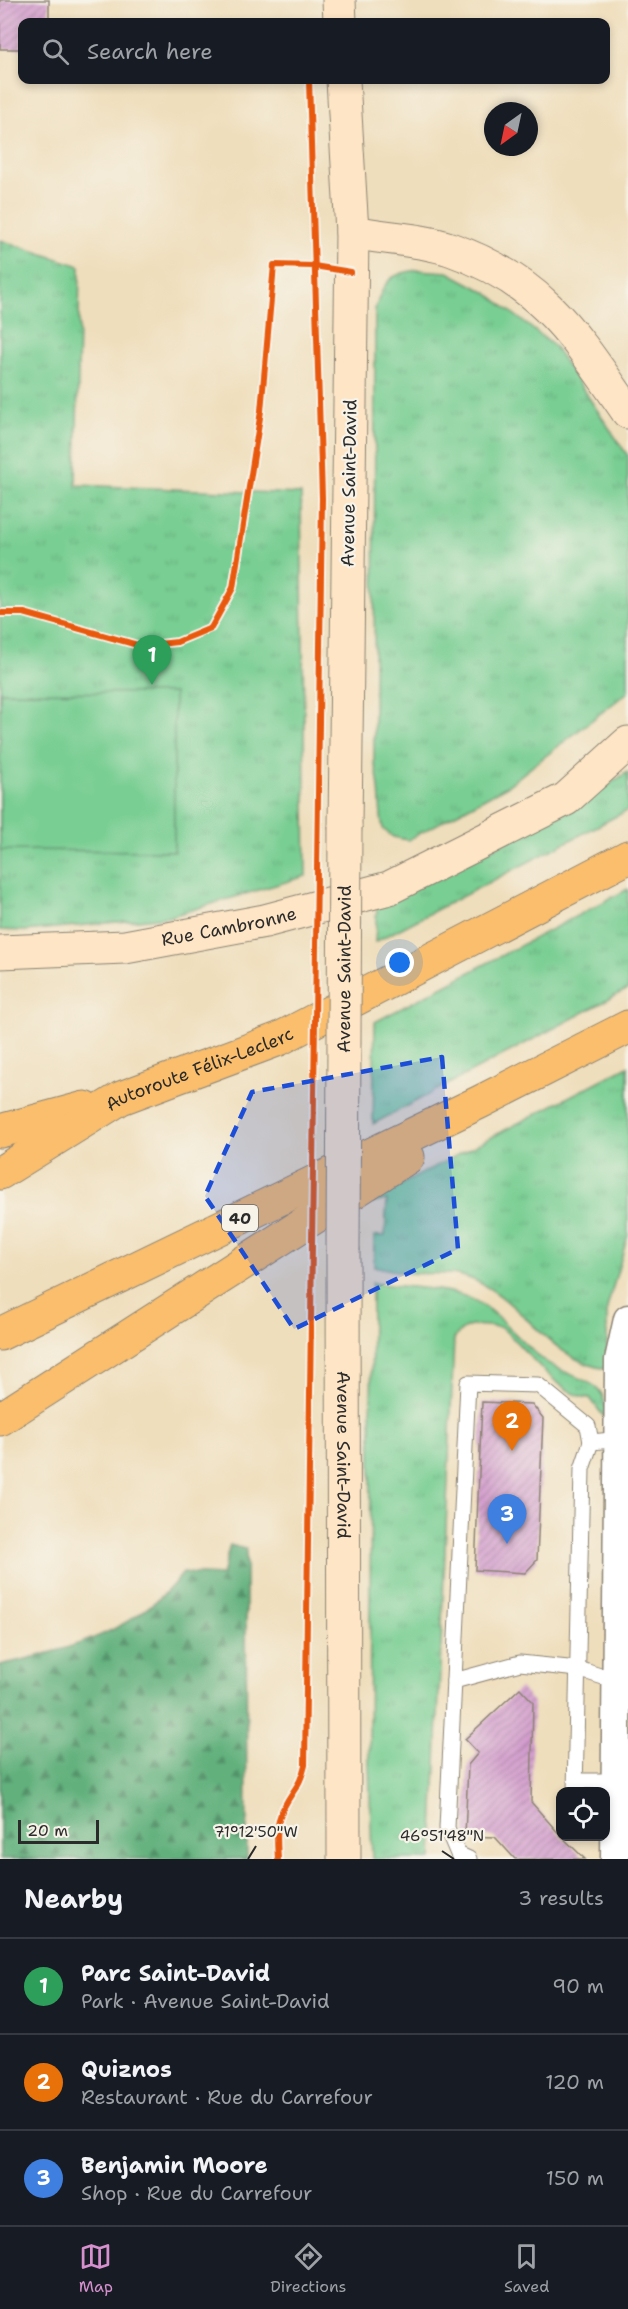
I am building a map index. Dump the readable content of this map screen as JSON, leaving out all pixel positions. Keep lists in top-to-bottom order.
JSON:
{
  "streets": {
    "highway": ["Autoroute Félix-Leclerc", "40"],
    "street": ["Avenue Saint-David", "Rue Cambronne"]
  },
  "scale_bar": "20 m",
  "north": "bottom left",
  "page": {
    "search": "Search here",
    "pins": ["1", "2", "3"],
    "scale": "20 m",
    "heading": ["Nearby", "3 results"],
    "list": [
      {
        "mark": "1",
        "name": "Parc Saint-David",
        "note": "Park · Avenue Saint-David",
        "value": "90 m"
      },
      {
        "mark": "2",
        "name": "Quiznos",
        "note": "Restaurant · Rue du Carrefour",
        "value": "120 m"
      },
      {
        "mark": "3",
        "name": "Benjamin Moore",
        "note": "Shop · Rue du Carrefour",
        "value": "150 m"
      }
    ],
    "nav": ["Map", "Directions", "Saved"]
  },
  "coordinates": ["71°12'50\"W", "46°51'48\"N"]
}
